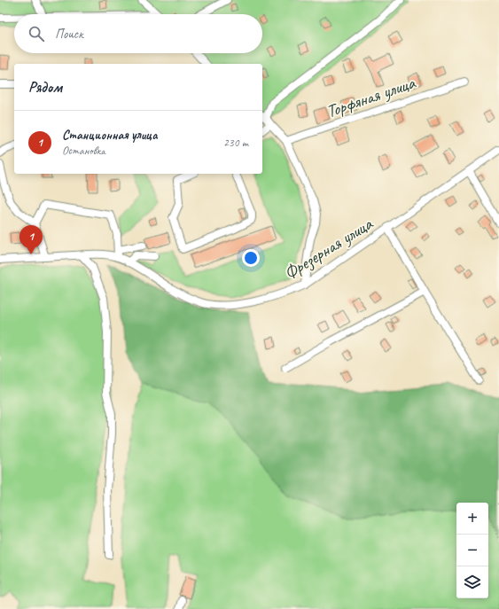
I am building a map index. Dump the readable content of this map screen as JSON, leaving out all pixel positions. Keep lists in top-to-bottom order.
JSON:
{
  "streets": {
    "street": ["Торфяная улица", "Фрезерная улица"]
  },
  "page": {
    "search": "Поиск",
    "heading": "Рядом",
    "list": [
      {
        "mark": "1",
        "name": "Станционная улица",
        "note": "Остановка",
        "value": "230 m"
      }
    ],
    "pins": "1",
    "map_buttons": ["+", "−"]
  }
}
